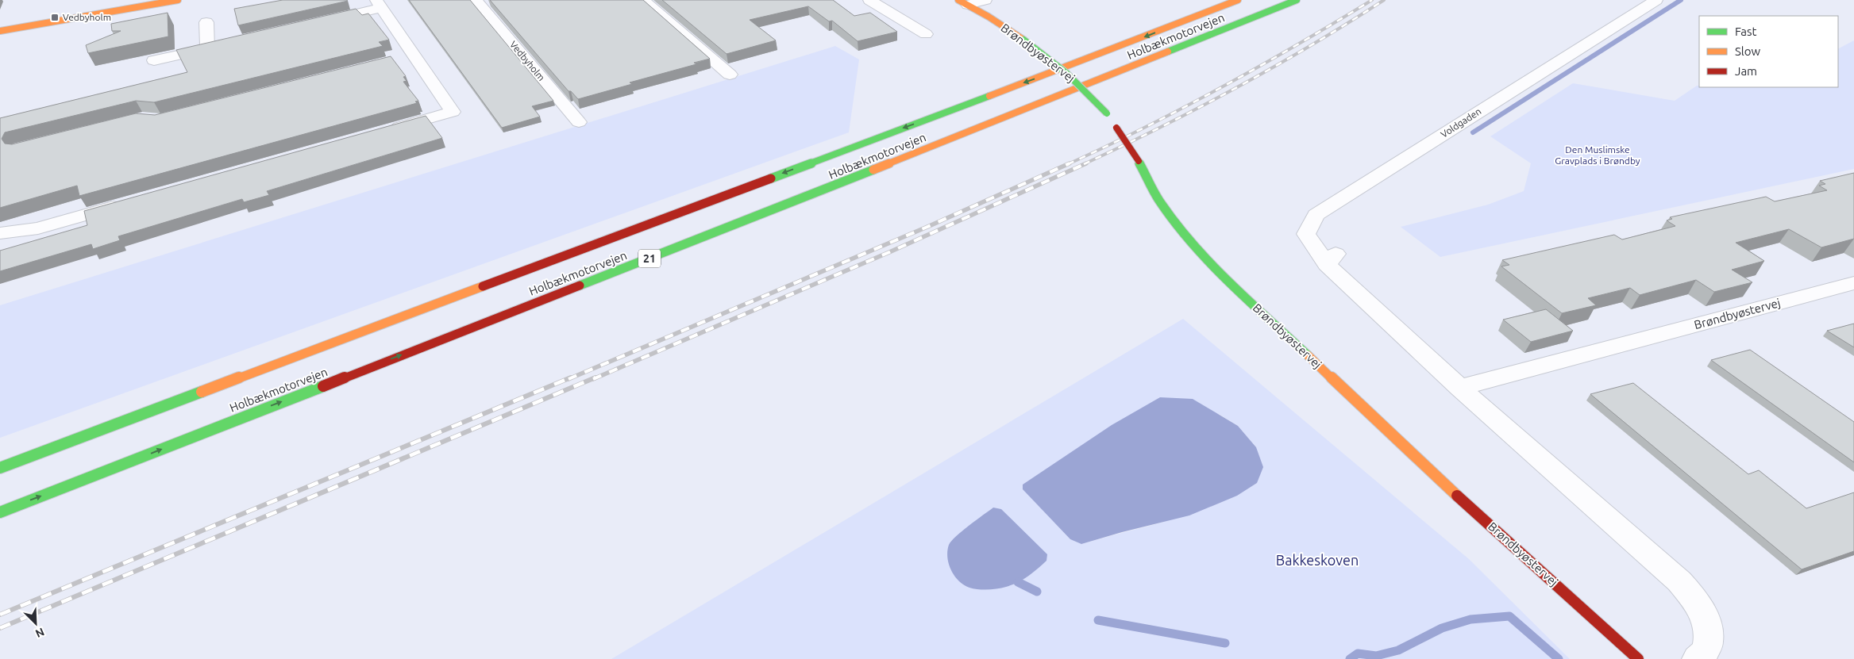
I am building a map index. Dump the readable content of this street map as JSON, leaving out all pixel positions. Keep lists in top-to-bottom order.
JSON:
{
  "streets": {
    "main road": ["Holbækmotorvejen", "Brøndbyøstervej", "21"],
    "street": ["Vedbyholm", "Voldgaden"]
  },
  "crossings": [
    ["Brøndbyøstervej", "Voldgaden"]
  ],
  "parks": ["Den Muslimske Gravplads i Brøndby", "Bakkeskoven"],
  "places": {
    "transit": ["Vedbyholm"]
  },
  "legend": ["Fast", "Slow", "Jam"],
  "north": "bottom right"
}
